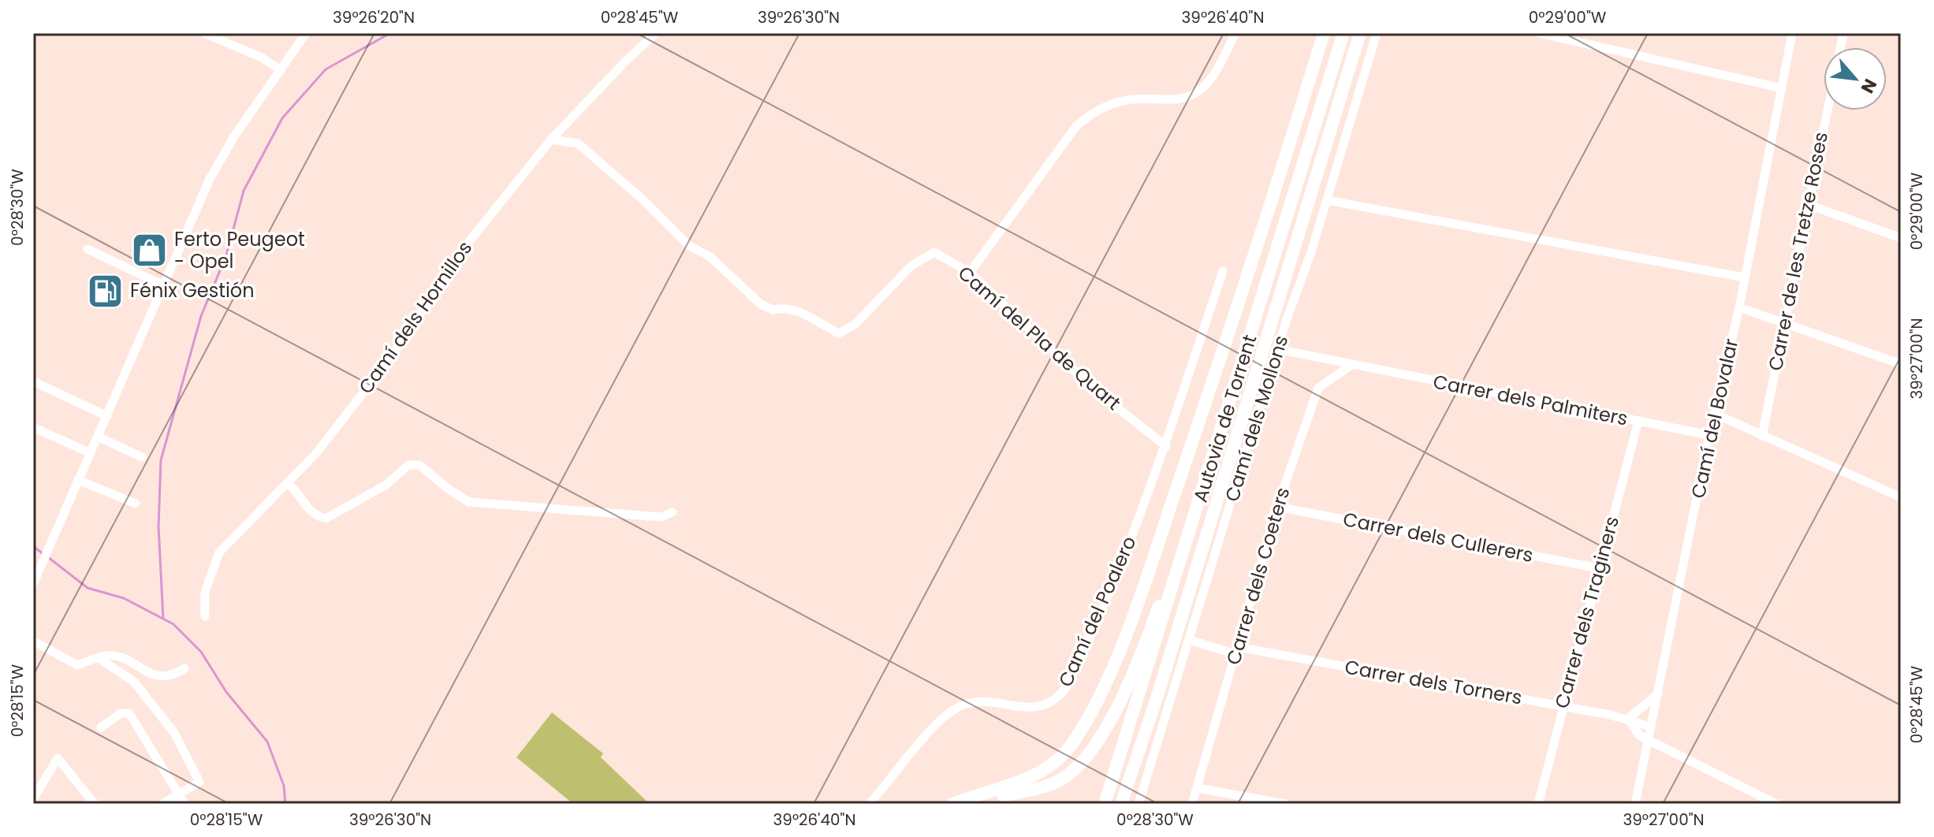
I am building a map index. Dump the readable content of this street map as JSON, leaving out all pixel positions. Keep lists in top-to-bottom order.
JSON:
{
  "streets": {
    "highway": ["Autovia de Torrent"],
    "street": [
      "Carrer de les Tretze Roses",
      "Camí dels Hornillos",
      "Camí del Pla de Quart",
      "Carrer dels Palmiters",
      "Camí dels Mollons",
      "Camí del Bovalar",
      "Carrer dels Cullerers",
      "Carrer dels Coeters",
      "Camí del Poalero",
      "Carrer dels Traginers",
      "Carrer dels Torners"
    ]
  },
  "crossings": [
    ["Camí dels Hornillos", "Camí del Pla de Quart"],
    ["Camí del Pla de Quart", "Camí del Poalero"],
    ["Carrer dels Palmiters", "Camí dels Mollons"],
    ["Carrer dels Palmiters", "Camí del Bovalar"],
    ["Carrer dels Palmiters", "Carrer dels Coeters"],
    ["Carrer dels Palmiters", "Carrer dels Traginers"],
    ["Camí dels Mollons", "Carrer dels Torners"],
    ["Camí del Bovalar", "Carrer dels Torners"],
    ["Carrer dels Cullerers", "Carrer dels Coeters"],
    ["Carrer dels Cullerers", "Carrer dels Traginers"],
    ["Carrer dels Coeters", "Carrer dels Torners"],
    ["Carrer dels Traginers", "Carrer dels Torners"]
  ],
  "places": {
    "shop": ["Ferto Peugeot - Opel"],
    "fuel station": ["Fénix Gestión"]
  },
  "north": "bottom right",
  "coordinates": [
    "39°26'20\"N",
    "0°28'45\"W",
    "39°26'30\"N",
    "39°26'40\"N",
    "0°29'00\"W",
    "0°28'30\"W",
    "39°27'00\"N",
    "0°28'15\"W"
  ]
}
